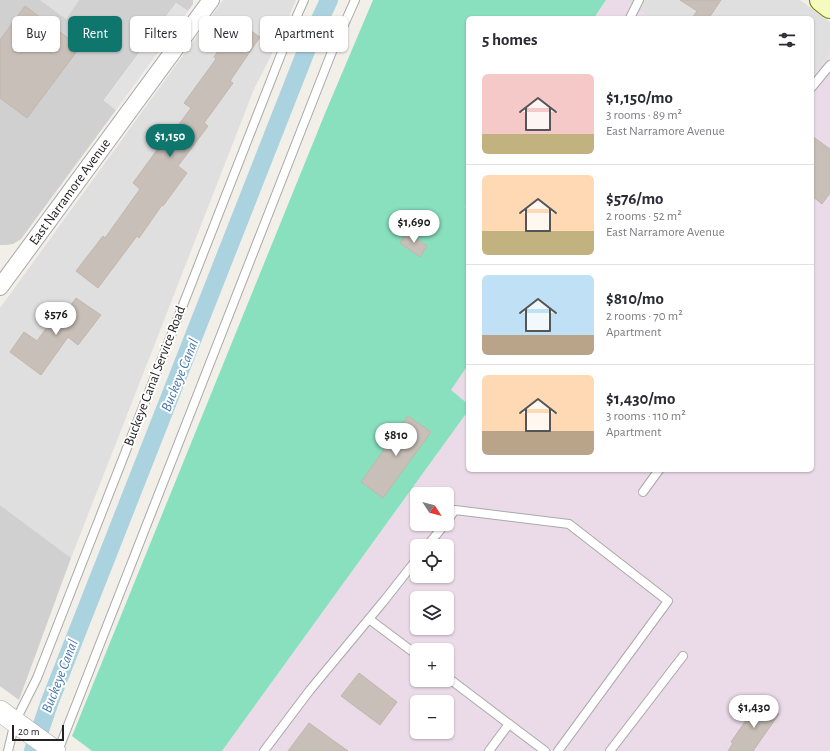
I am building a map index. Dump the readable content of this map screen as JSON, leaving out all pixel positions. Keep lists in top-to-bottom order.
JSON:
{
  "streets": {
    "street": ["East Narramore Avenue"],
    "lane": ["Buckeye Canal Service Road"]
  },
  "water": ["Buckeye Canal"],
  "scale_bar": "20 m",
  "north": "bottom right",
  "page": {
    "chip": [
      "Buy",
      "Rent",
      "Filters",
      "New",
      "Apartment"
    ],
    "heading": "5 homes",
    "list": [
      {
        "name": "$1,150/mo",
        "note": "3 rooms · 89 m² · East Narramore Avenue"
      },
      {
        "name": "$576/mo",
        "note": "2 rooms · 52 m² · East Narramore Avenue"
      },
      {
        "name": "$810/mo",
        "note": "2 rooms · 70 m² · Apartment"
      },
      {
        "name": "$1,430/mo",
        "note": "3 rooms · 110 m² · Apartment"
      }
    ],
    "price": [
      "$1,150",
      "$1,690",
      "$576",
      "$810",
      "$1,430"
    ],
    "map_buttons": ["+", "−"],
    "scale": "20 m"
  }
}
